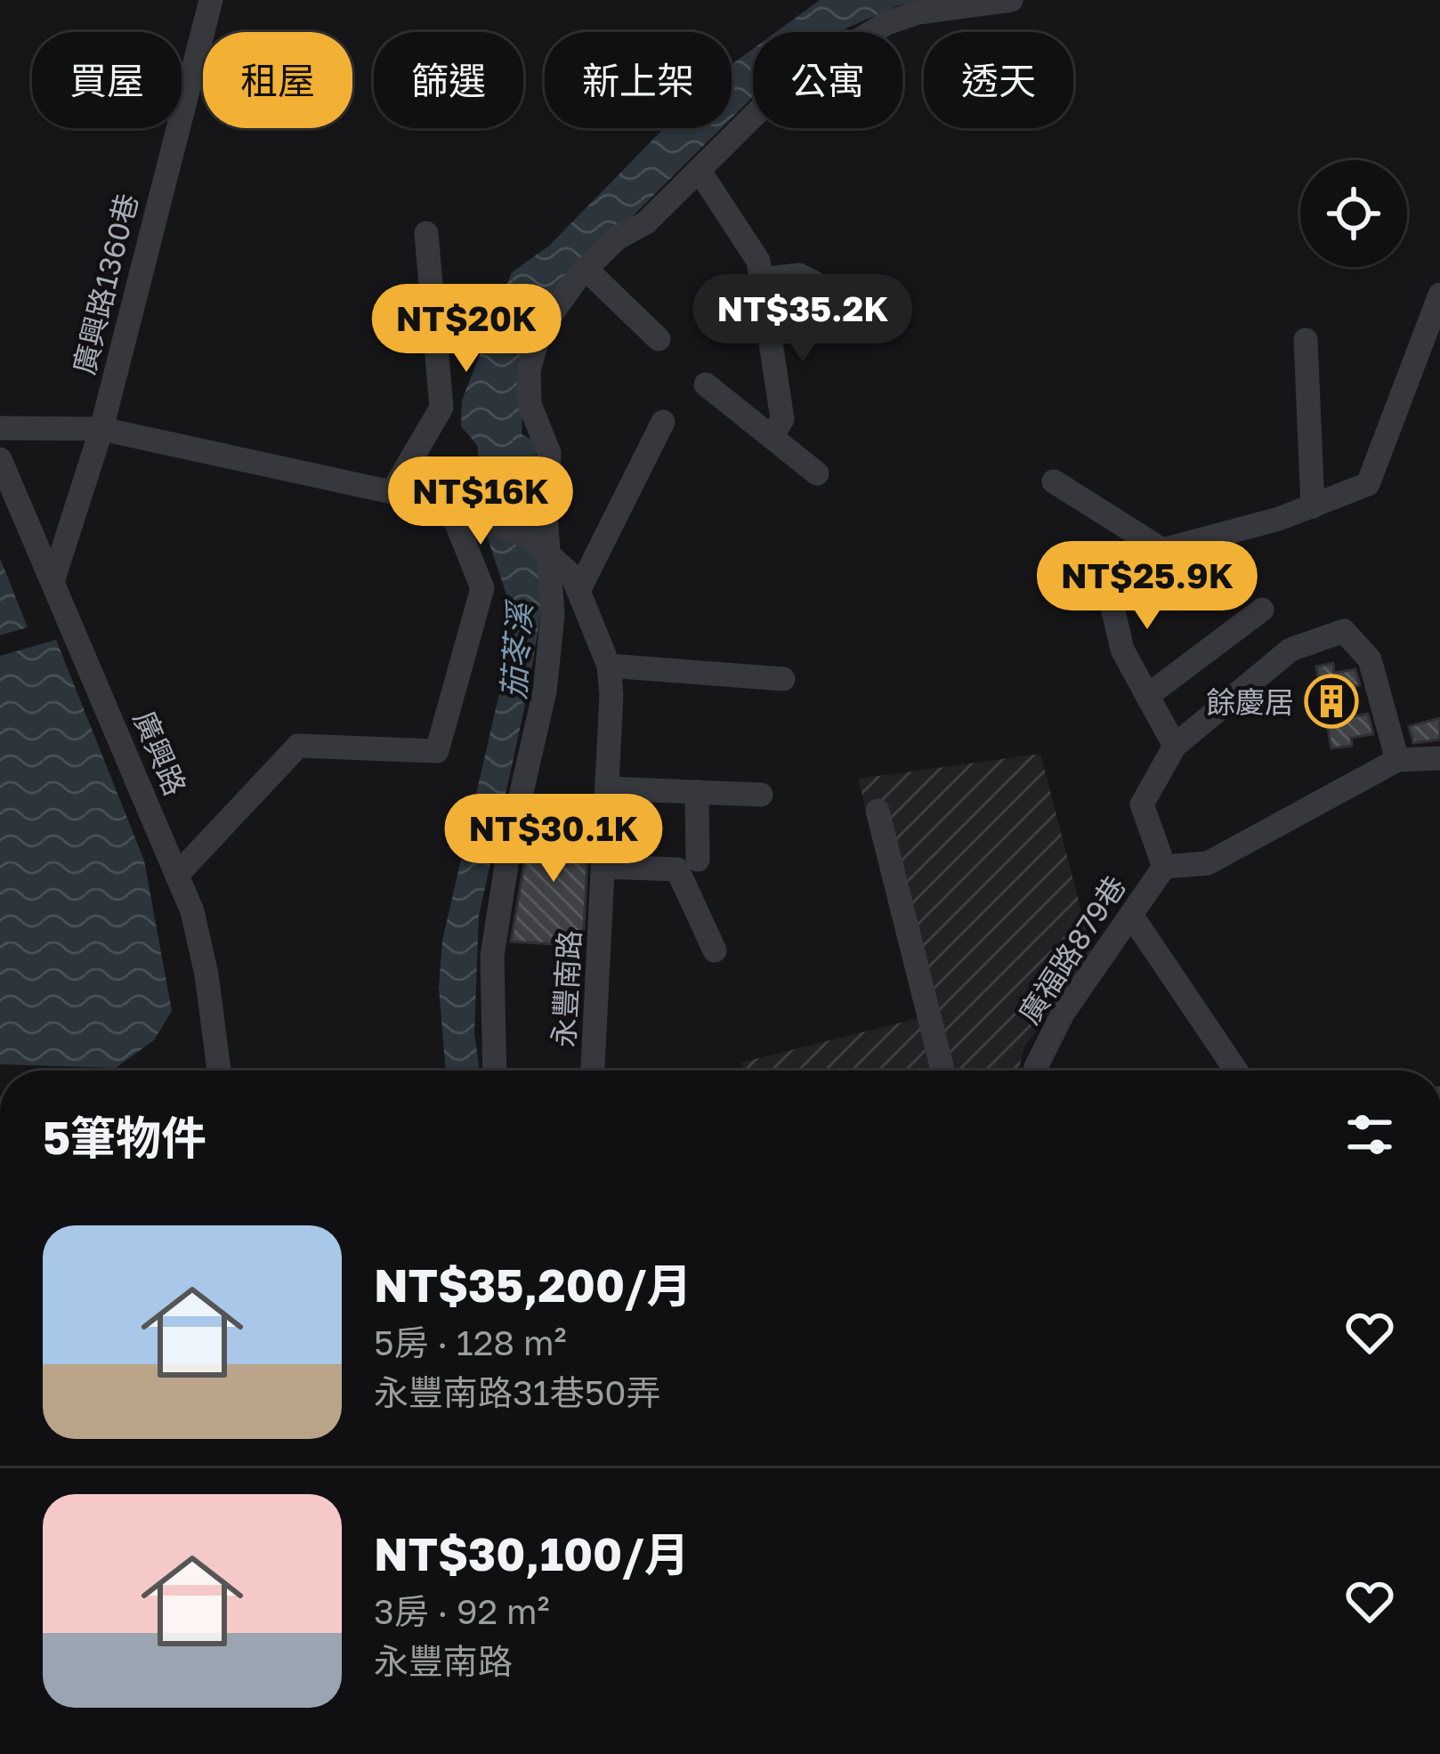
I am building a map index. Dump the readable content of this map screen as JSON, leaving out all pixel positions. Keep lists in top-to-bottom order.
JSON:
{
  "streets": {
    "street": [
      "廣興路1360巷",
      "廣興路",
      "廣福路879巷",
      "永豐南路"
    ]
  },
  "crossings": [
    ["廣興路1360巷", "廣興路"]
  ],
  "water": ["茄苳溪"],
  "places": {
    "building": ["餘慶居"]
  },
  "page": {
    "chip": [
      "買屋",
      "租屋",
      "篩選",
      "新上架",
      "公寓",
      "透天"
    ],
    "price": [
      "NT$35.2K",
      "NT$20K",
      "NT$16K",
      "NT$25.9K",
      "NT$30.1K"
    ],
    "heading": "5筆物件",
    "list": [
      {
        "name": "NT$35,200/月",
        "note": "5房 · 128 m² · 永豐南路31巷50弄"
      },
      {
        "name": "NT$30,100/月",
        "note": "3房 · 92 m² · 永豐南路"
      }
    ]
  }
}
